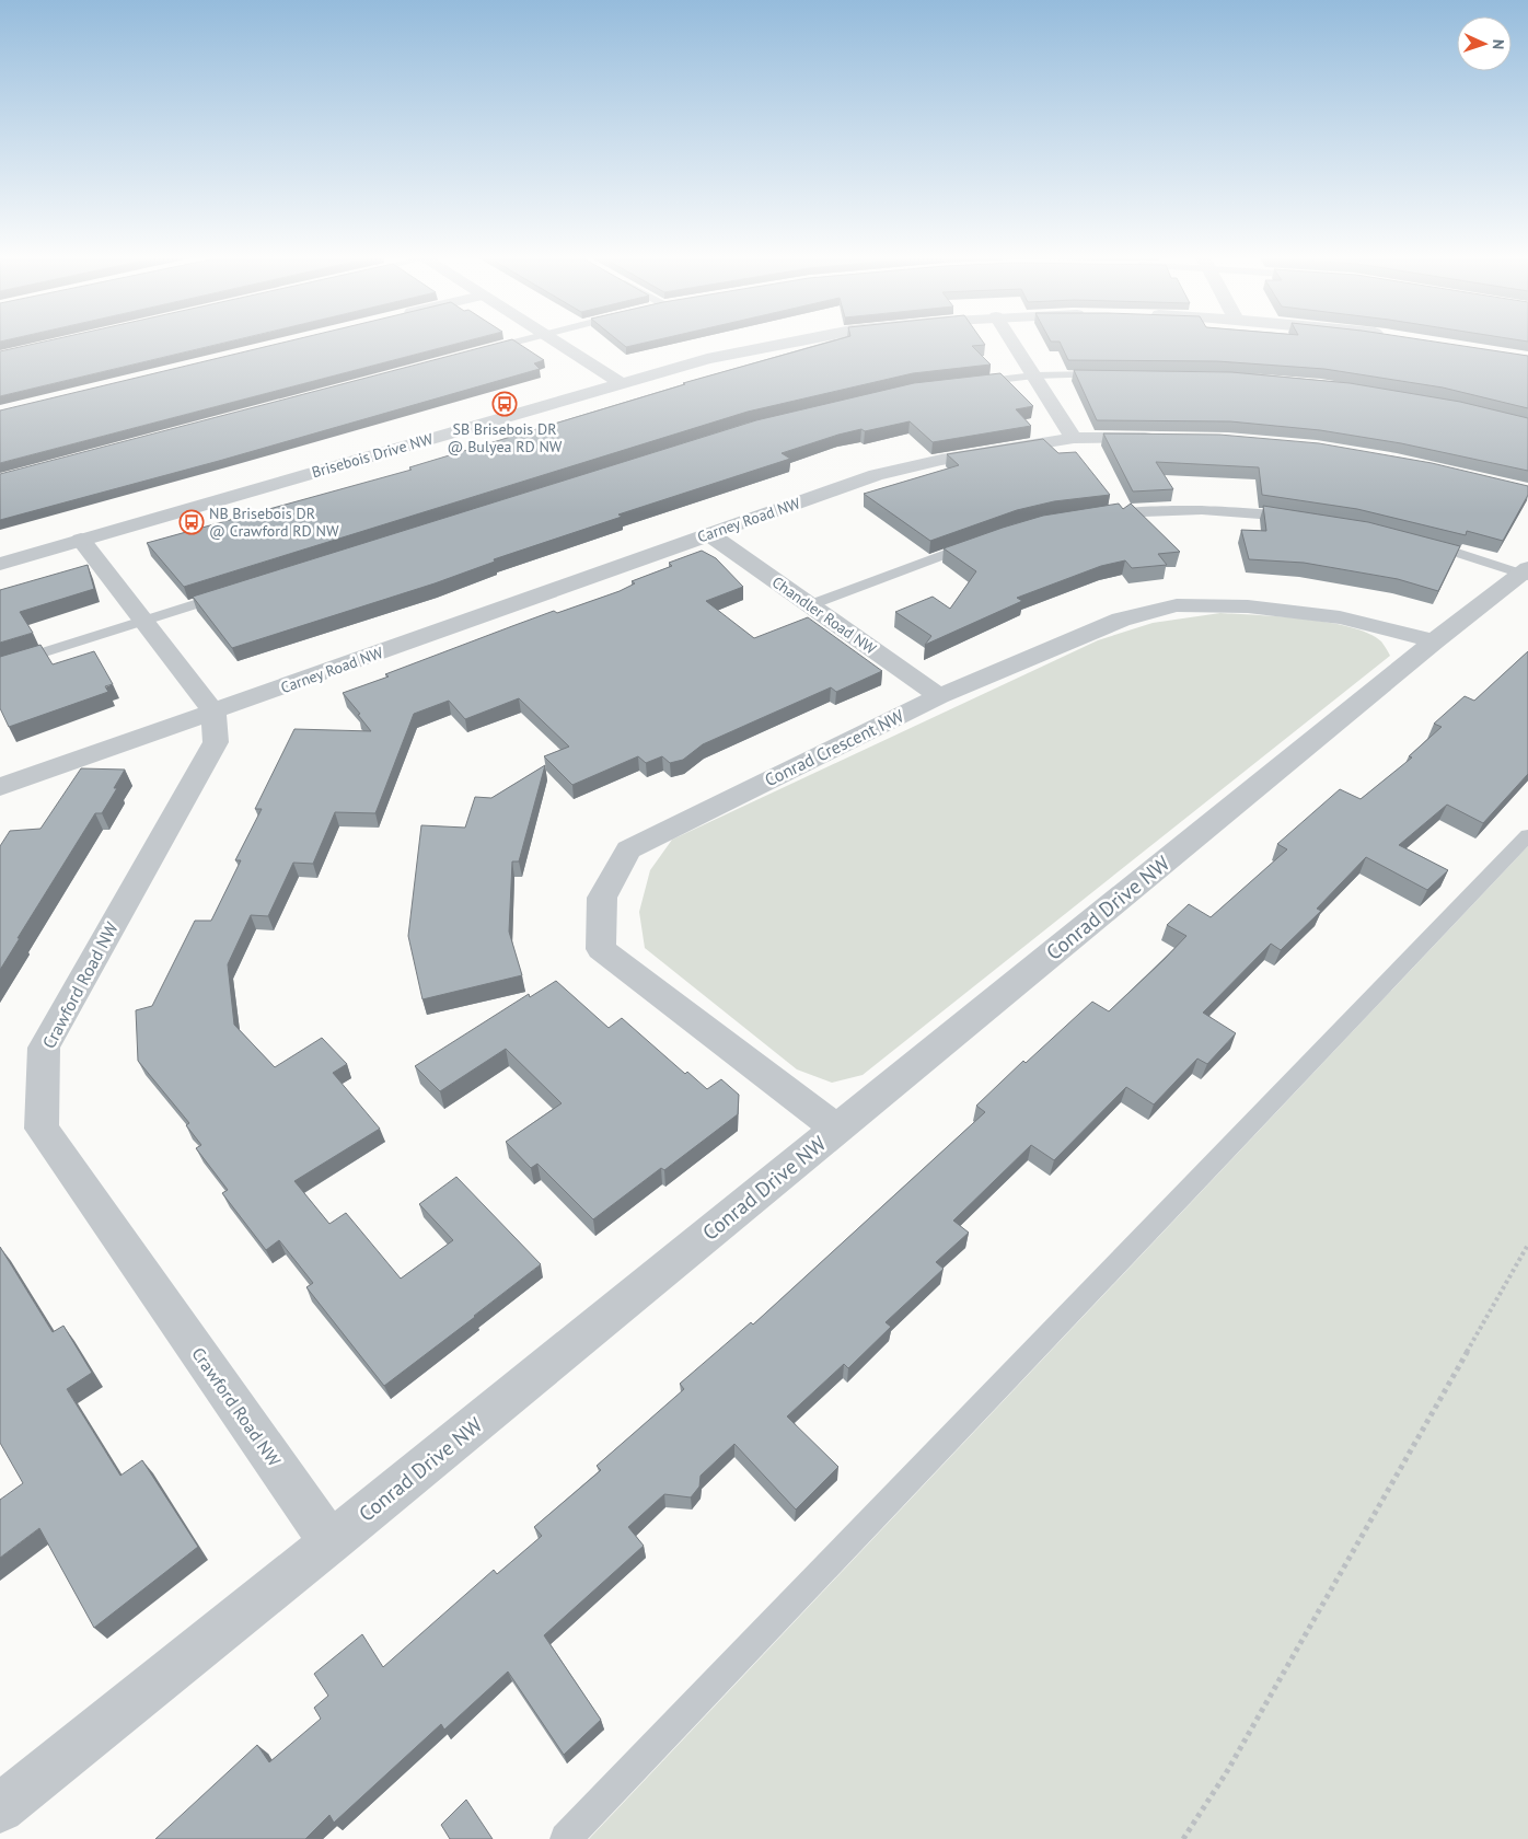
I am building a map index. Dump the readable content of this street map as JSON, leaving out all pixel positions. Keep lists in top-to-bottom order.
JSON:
{
  "streets": {
    "street": [
      "Brisebois Drive NW",
      "Carney Road NW",
      "Chandler Road NW",
      "Conrad Crescent NW",
      "Conrad Drive NW",
      "Crawford Road NW"
    ]
  },
  "crossings": [
    ["Carney Road NW", "Chandler Road NW"],
    ["Carney Road NW", "Crawford Road NW"],
    ["Chandler Road NW", "Conrad Crescent NW"],
    ["Conrad Crescent NW", "Conrad Drive NW"],
    ["Conrad Drive NW", "Crawford Road NW"]
  ],
  "places": {
    "bus stop": ["SB Brisebois DR @ Bulyea RD NW", "NB Brisebois DR @ Crawford RD NW"]
  },
  "north": "right"
}
